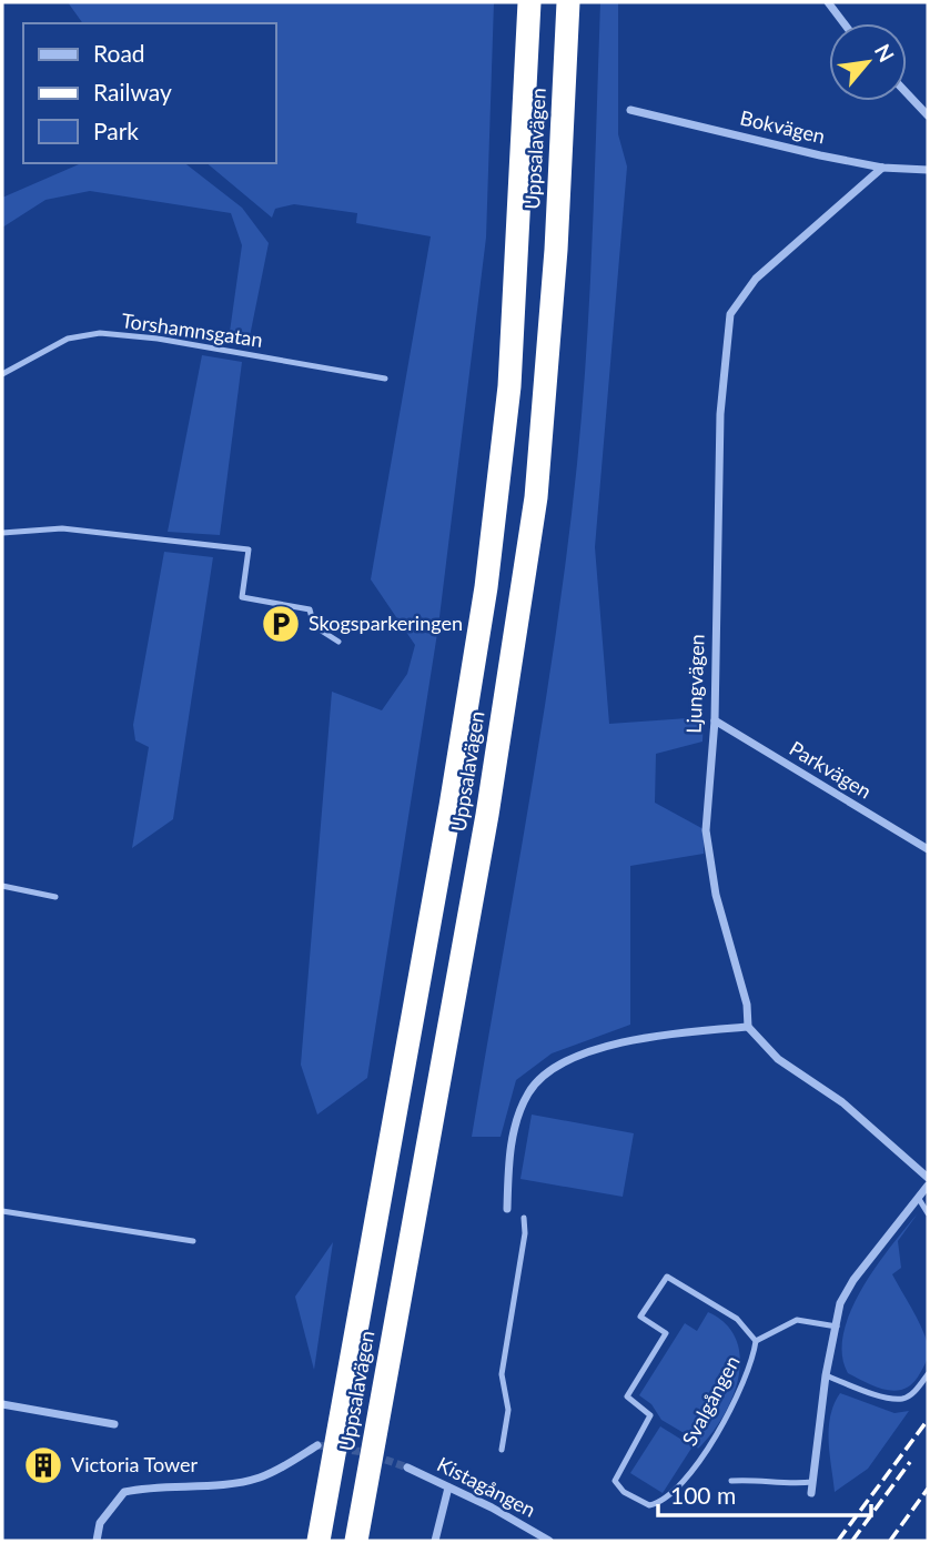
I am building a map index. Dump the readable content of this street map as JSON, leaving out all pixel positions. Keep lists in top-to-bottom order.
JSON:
{
  "streets": {
    "highway": ["Uppsalavägen"],
    "street": [
      "Bokvägen",
      "Ljungvägen",
      "Parkvägen",
      "Kistagången"
    ],
    "lane": ["Torshamnsgatan", "Svalgången"]
  },
  "crossings": [
    ["Bokvägen", "Ljungvägen"],
    ["Ljungvägen", "Parkvägen"]
  ],
  "places": {
    "parking": ["Skogsparkeringen"],
    "building": ["Victoria Tower"]
  },
  "legend": ["Road", "Railway", "Park"],
  "scale_bar": "100 m",
  "north": "top right"
}
